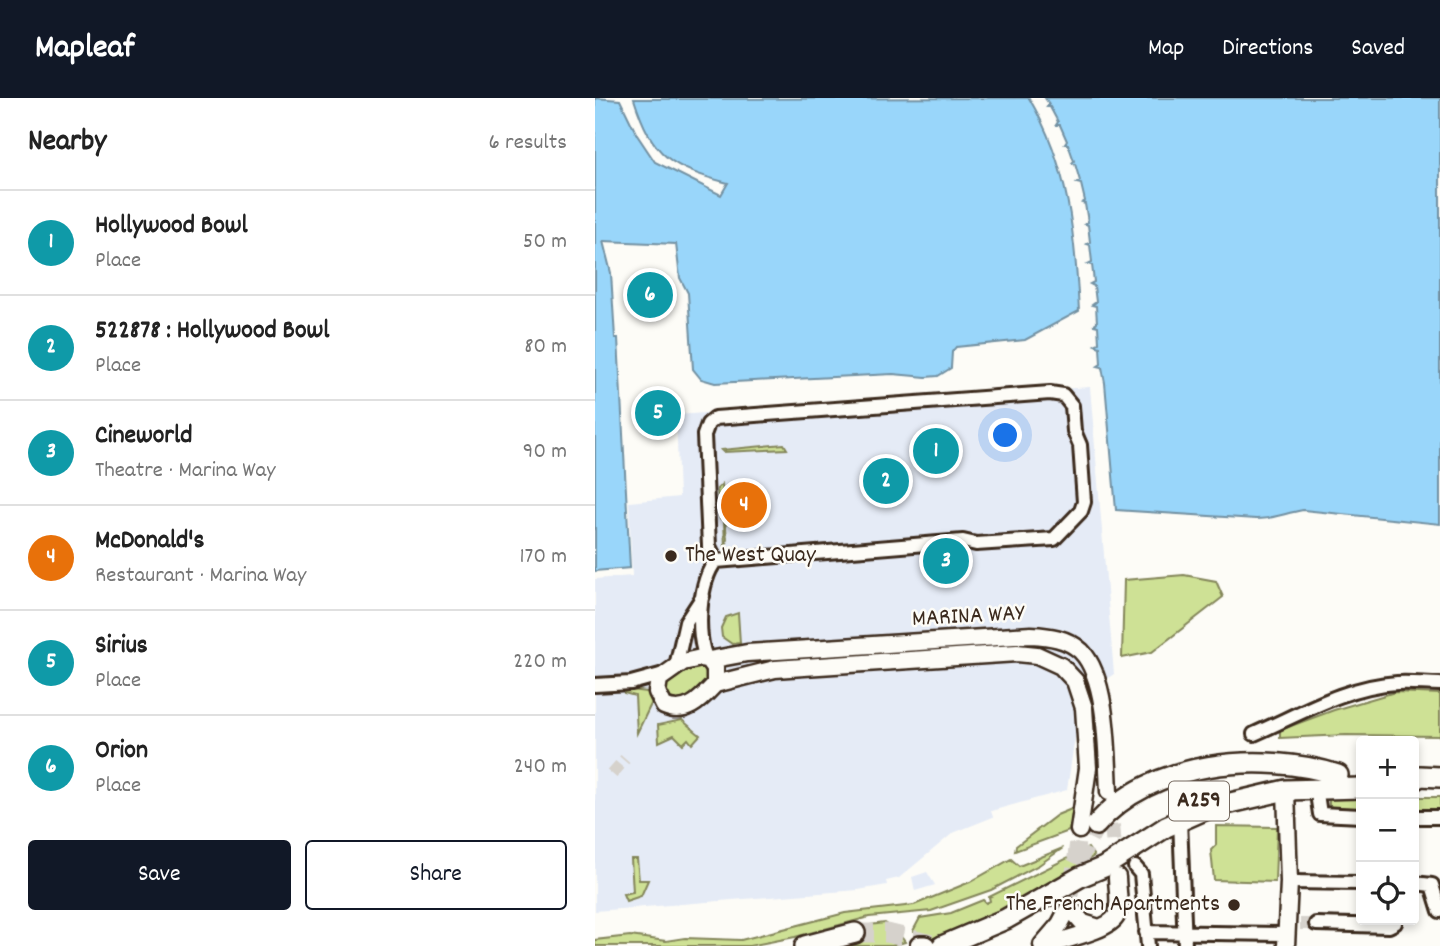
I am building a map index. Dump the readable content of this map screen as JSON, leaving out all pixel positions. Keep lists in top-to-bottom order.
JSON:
{
  "streets": {
    "main road": ["A259"],
    "street": ["MARINA WAY"]
  },
  "places": ["The West Quay", "The French Apartments"],
  "page": {
    "header": "Mapleaf",
    "nav": ["Map", "Directions", "Saved"],
    "heading": ["Nearby", "6 results"],
    "list": [
      {
        "mark": "1",
        "name": "Hollywood Bowl",
        "note": "Place",
        "value": "50 m"
      },
      {
        "mark": "2",
        "name": "522878 : Hollywood Bowl",
        "note": "Place",
        "value": "80 m"
      },
      {
        "mark": "3",
        "name": "Cineworld",
        "note": "Theatre · Marina Way",
        "value": "90 m"
      },
      {
        "mark": "4",
        "name": "McDonald's",
        "note": "Restaurant · Marina Way",
        "value": "170 m"
      },
      {
        "mark": "5",
        "name": "Sirius",
        "note": "Place",
        "value": "220 m"
      },
      {
        "mark": "6",
        "name": "Orion",
        "note": "Place",
        "value": "240 m"
      }
    ],
    "pins": [
      "6",
      "5",
      "1",
      "2",
      "4",
      "3"
    ],
    "map_buttons": ["+", "−"],
    "buttons": ["Save", "Share"]
  }
}
